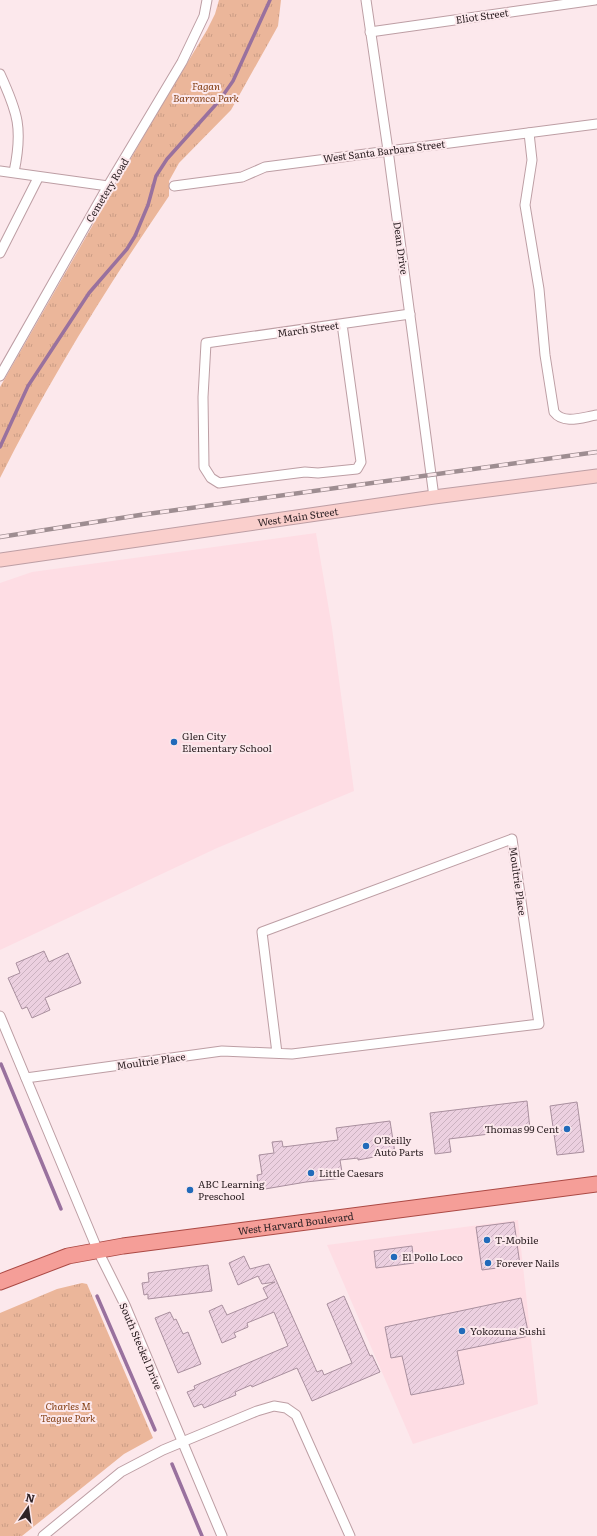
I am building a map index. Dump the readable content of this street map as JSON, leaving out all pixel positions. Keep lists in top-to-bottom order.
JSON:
{
  "streets": {
    "main road": ["West Harvard Boulevard"],
    "street": [
      "Eliot Street",
      "West Santa Barbara Street",
      "Cemetery Road",
      "Dean Drive",
      "March Street",
      "West Main Street",
      "Moultrie Place",
      "South Steckel Drive"
    ]
  },
  "crossings": [
    ["Eliot Street", "Dean Drive"],
    ["West Santa Barbara Street", "Dean Drive"],
    ["Dean Drive", "March Street"],
    ["Dean Drive", "West Main Street"],
    ["Moultrie Place", "South Steckel Drive"],
    ["West Harvard Boulevard", "South Steckel Drive"]
  ],
  "parks": ["Fagan Barranca Park", "Charles M Teague Park"],
  "places": [
    "Glen City Elementary School",
    "Thomas 99 Cent",
    "O'Reilly Auto Parts",
    "Little Caesars",
    "ABC Learning Preschool",
    "T-Mobile",
    "El Pollo Loco",
    "Forever Nails",
    "Yokozuna Sushi"
  ],
  "north": "top"
}
